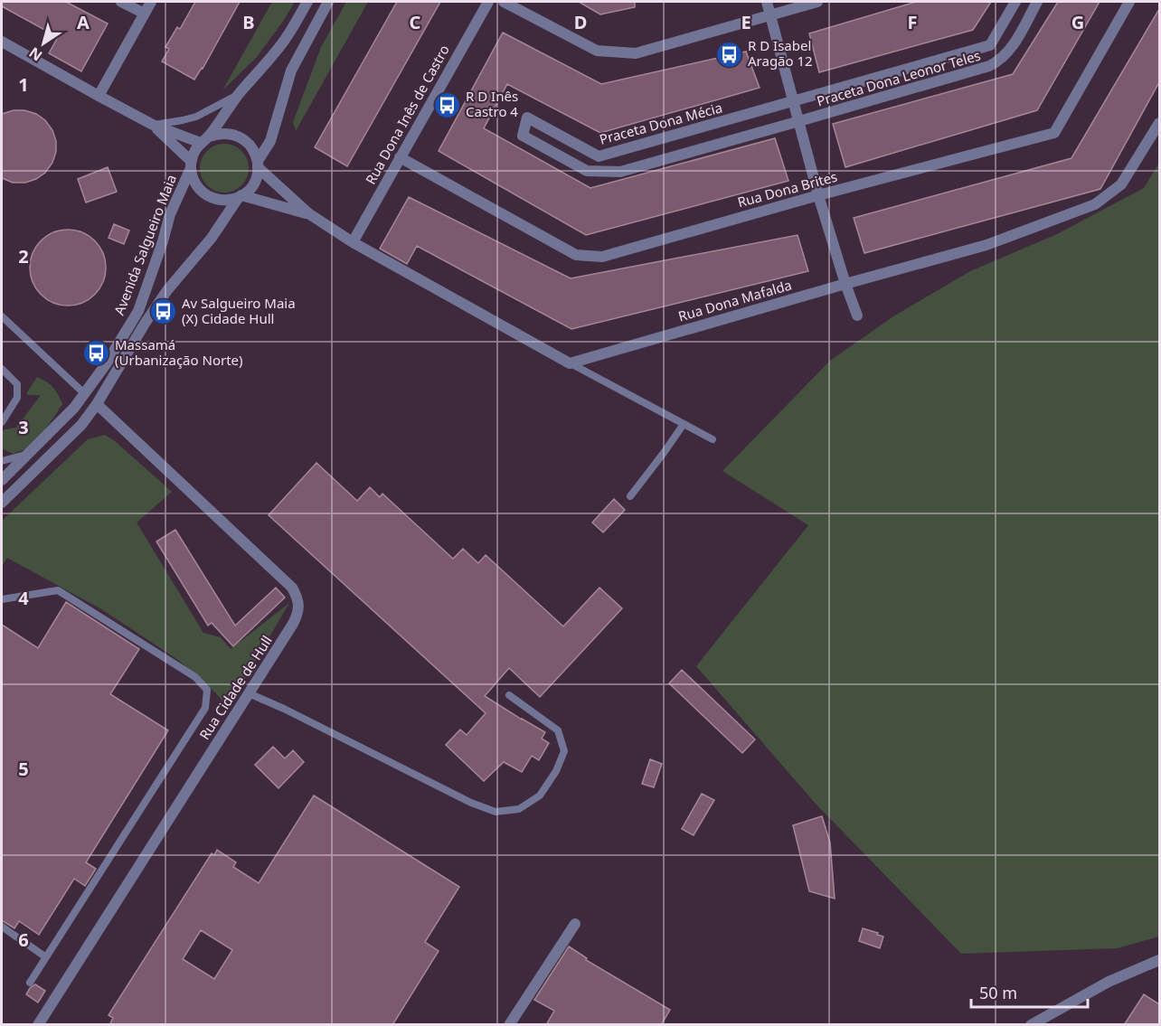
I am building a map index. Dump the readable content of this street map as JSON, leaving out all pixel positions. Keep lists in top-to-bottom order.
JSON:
{
  "streets": {
    "street": [
      "Praceta Dona Leonor Teles",
      "Rua Dona Inês de Castro",
      "Praceta Dona Mécia",
      "Rua Dona Brites",
      "Avenida Salgueiro Maia",
      "Rua Dona Mafalda",
      "Rua Cidade de Hull"
    ]
  },
  "crossings": [
    ["Praceta Dona Leonor Teles", "Praceta Dona Mécia"],
    ["Rua Dona Inês de Castro", "Rua Dona Brites"],
    ["Avenida Salgueiro Maia", "Rua Cidade de Hull"]
  ],
  "places": {
    "bus stop": [
      "R D Isabel Aragão 12",
      "R D Inês Castro 4",
      "Av Salgueiro Maia (X) Cidade Hull",
      "Massamá (Urbanização Norte)"
    ]
  },
  "scale_bar": "50 m",
  "north": "bottom left",
  "grid": {
    "columns": [
      "A",
      "B",
      "C",
      "D",
      "E",
      "F",
      "G"
    ],
    "rows": [
      "1",
      "2",
      "3",
      "4",
      "5",
      "6"
    ]
  }
}
